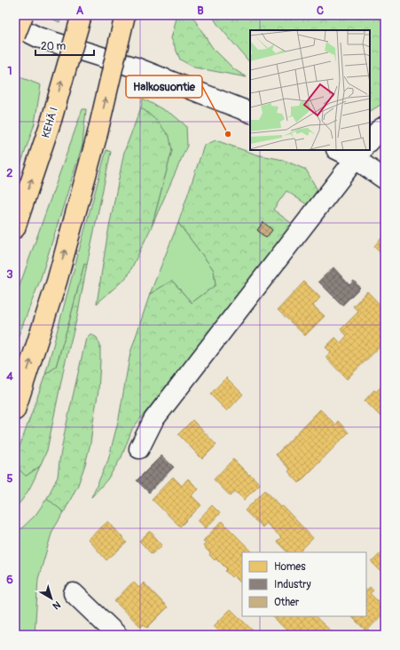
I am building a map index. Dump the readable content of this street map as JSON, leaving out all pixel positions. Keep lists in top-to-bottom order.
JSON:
{
  "streets": {
    "highway": ["KEHÄ I"]
  },
  "places": ["Halkosuontie"],
  "legend": ["Homes", "Industry", "Other"],
  "scale_bar": "20 m",
  "north": "bottom right",
  "grid": {
    "columns": ["A", "B", "C"],
    "rows": [
      "1",
      "2",
      "3",
      "4",
      "5",
      "6"
    ]
  }
}
